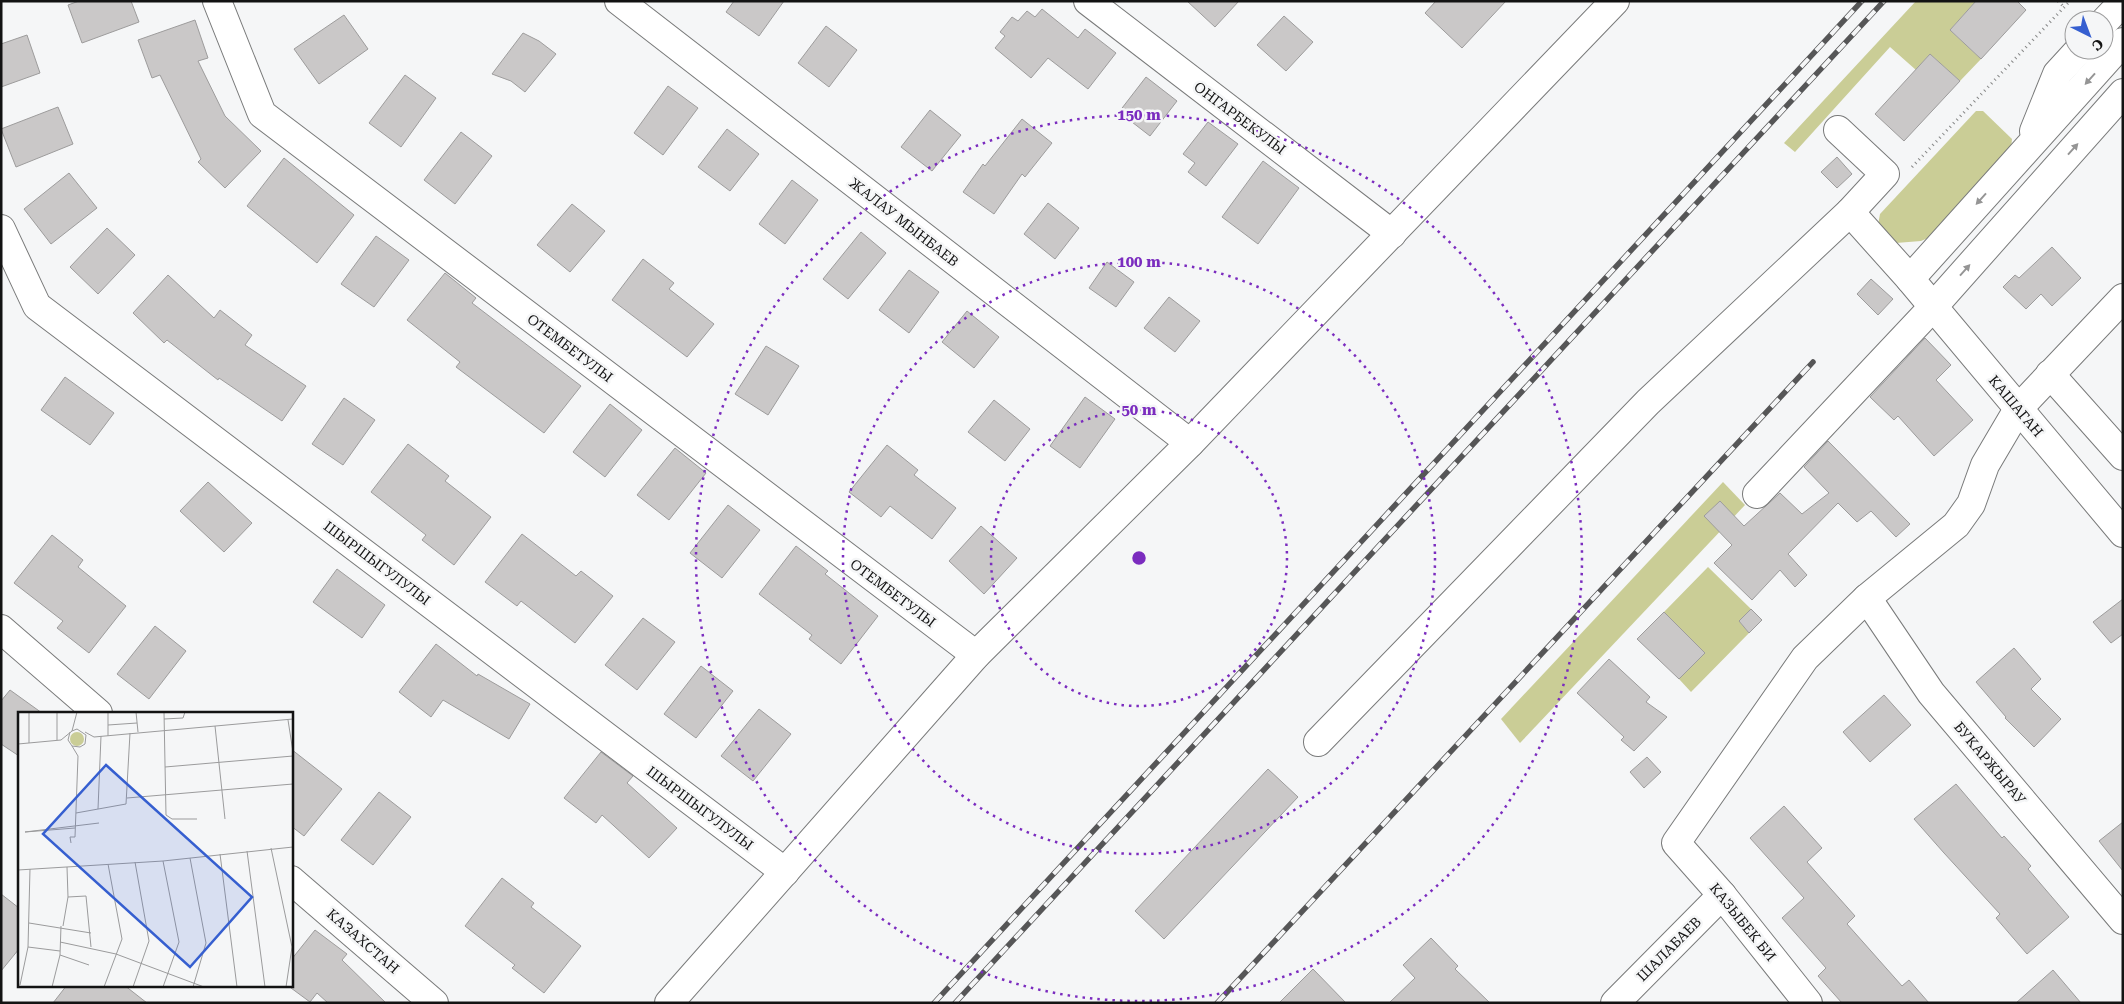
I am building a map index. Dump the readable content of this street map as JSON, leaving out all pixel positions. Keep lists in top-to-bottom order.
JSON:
{
  "streets": {
    "street": [
      "ОНГАРБЕКУЛЫ",
      "ЖАЛАУ МЫНБАЕВ",
      "ОТЕМБЕТУЛЫ",
      "КАШАГАН",
      "ШЫРШЫГУЛУЛЫ",
      "БУКАРЖЫРАУ",
      "КАЗЫБЕК БИ",
      "КАЗАХСТАН",
      "ШАЛАБАЕВ"
    ]
  },
  "crossings": [
    ["БУКАРЖЫРАУ", "КАЗЫБЕК БИ"],
    ["КАЗЫБЕК БИ", "ШАЛАБАЕВ"]
  ],
  "north": "bottom right",
  "rings": ["150 m", "100 m", "50 m"]
}
